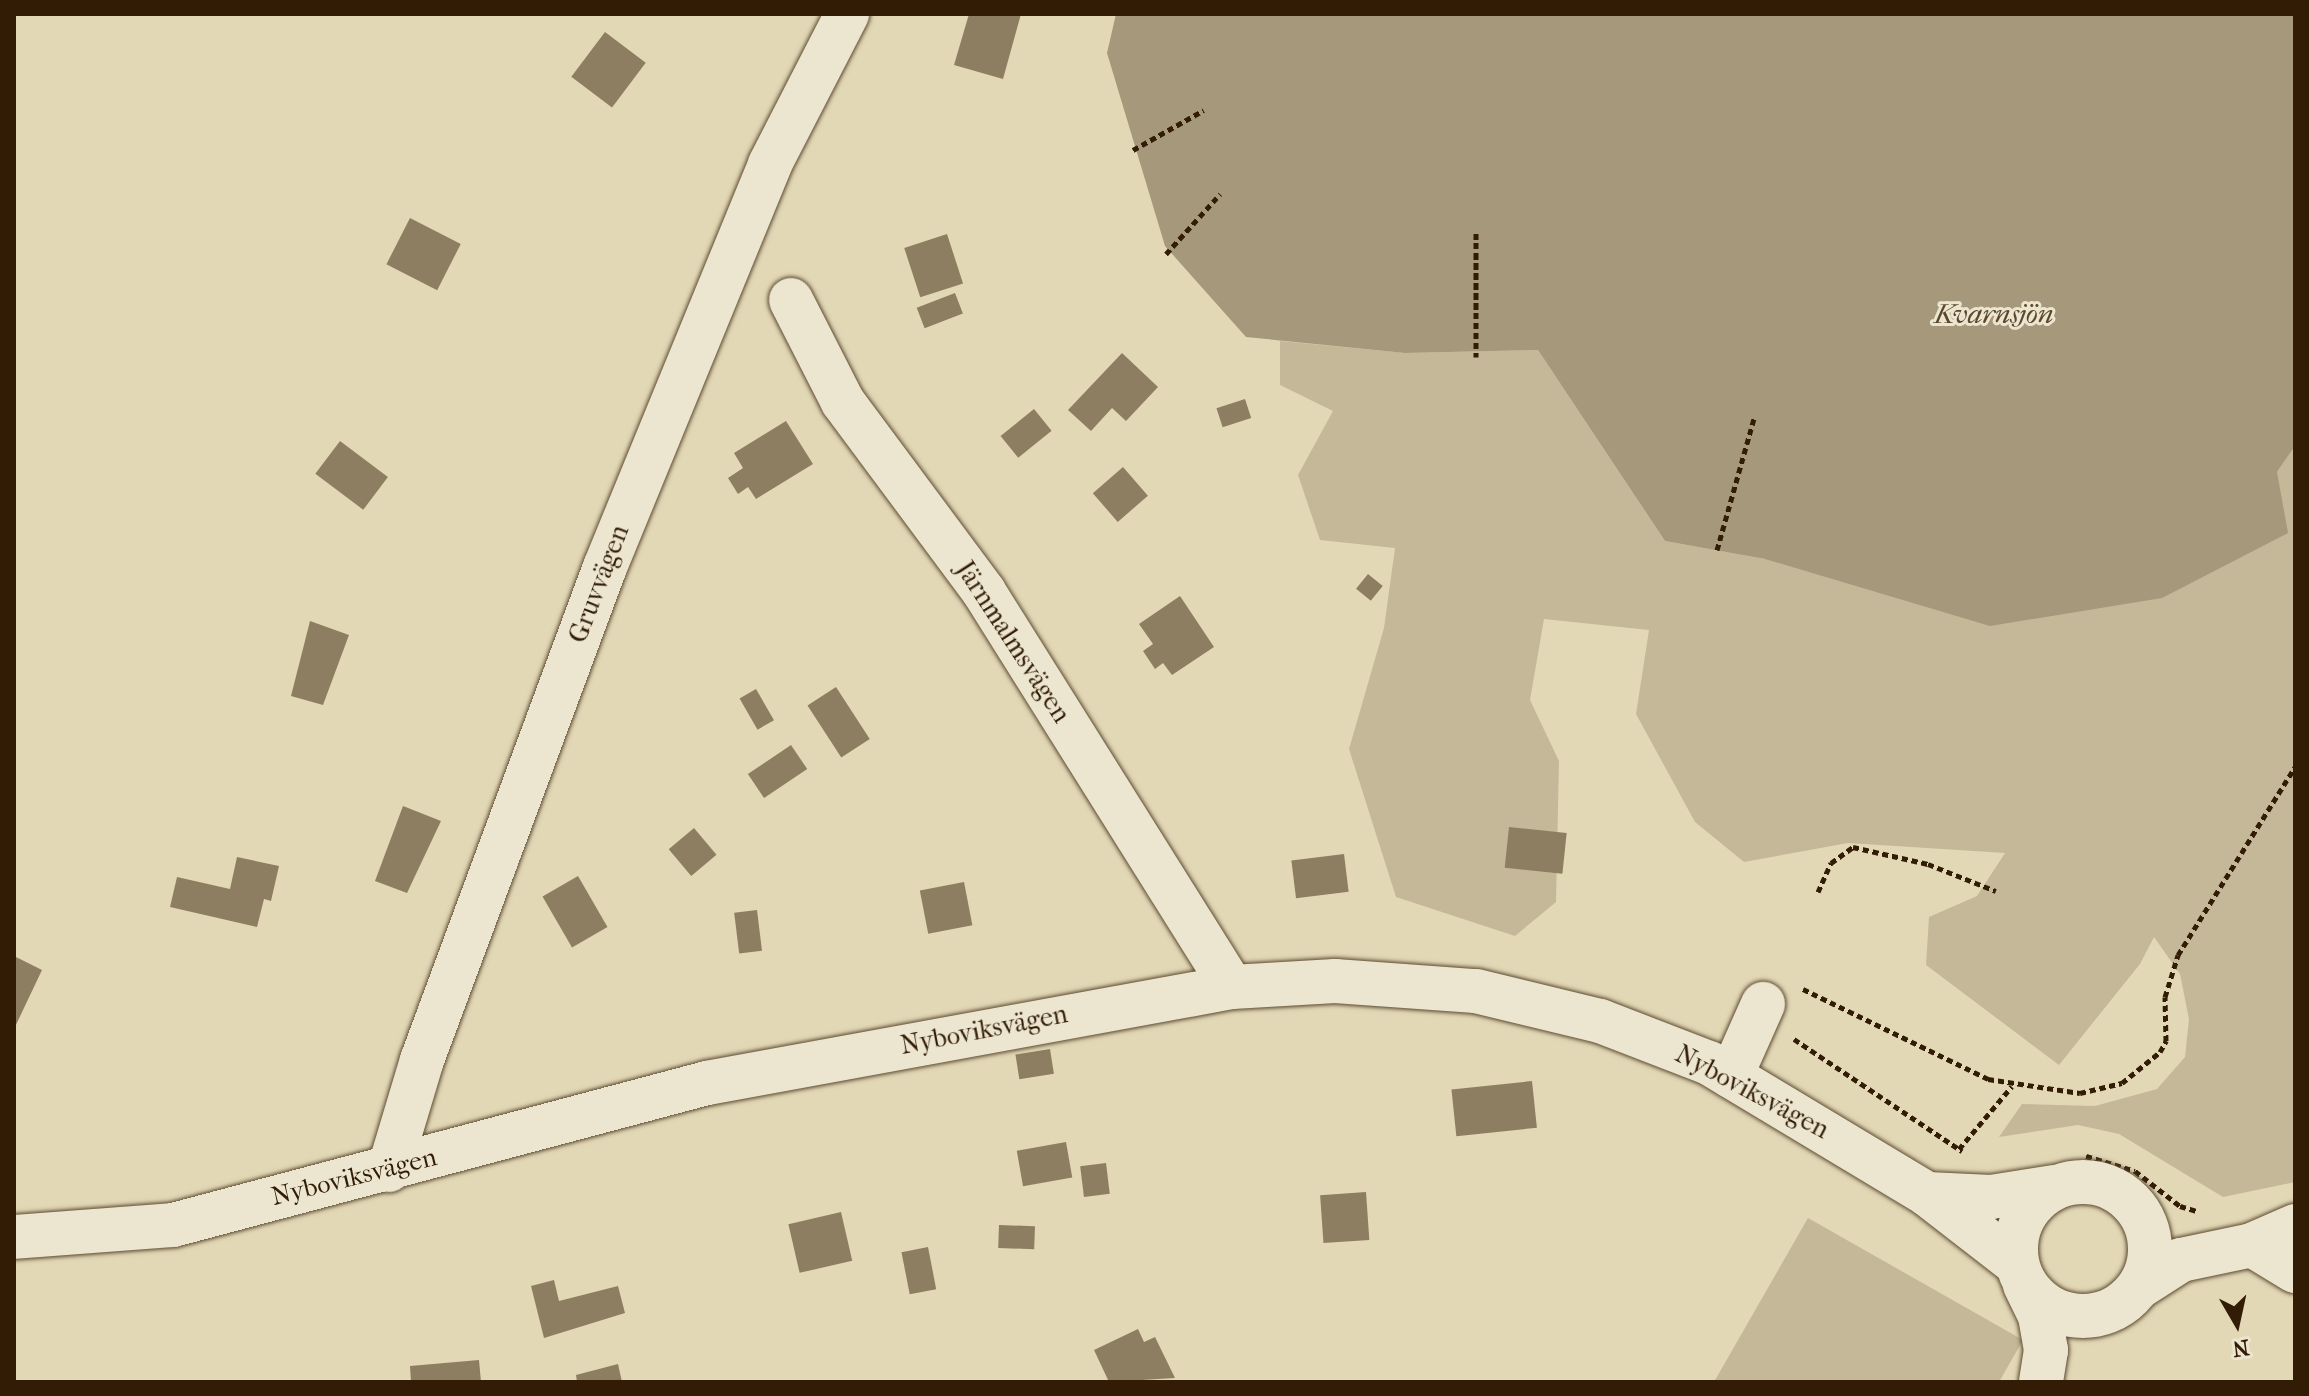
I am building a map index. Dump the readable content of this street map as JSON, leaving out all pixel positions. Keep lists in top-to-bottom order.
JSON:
{
  "streets": {
    "street": ["Gruvvägen", "Järnmalmsvägen", "Nyboviksvägen"]
  },
  "crossings": [
    ["Gruvvägen", "Nyboviksvägen"],
    ["Järnmalmsvägen", "Nyboviksvägen"]
  ],
  "water": ["Kvarnsjön"],
  "north": "bottom"
}
